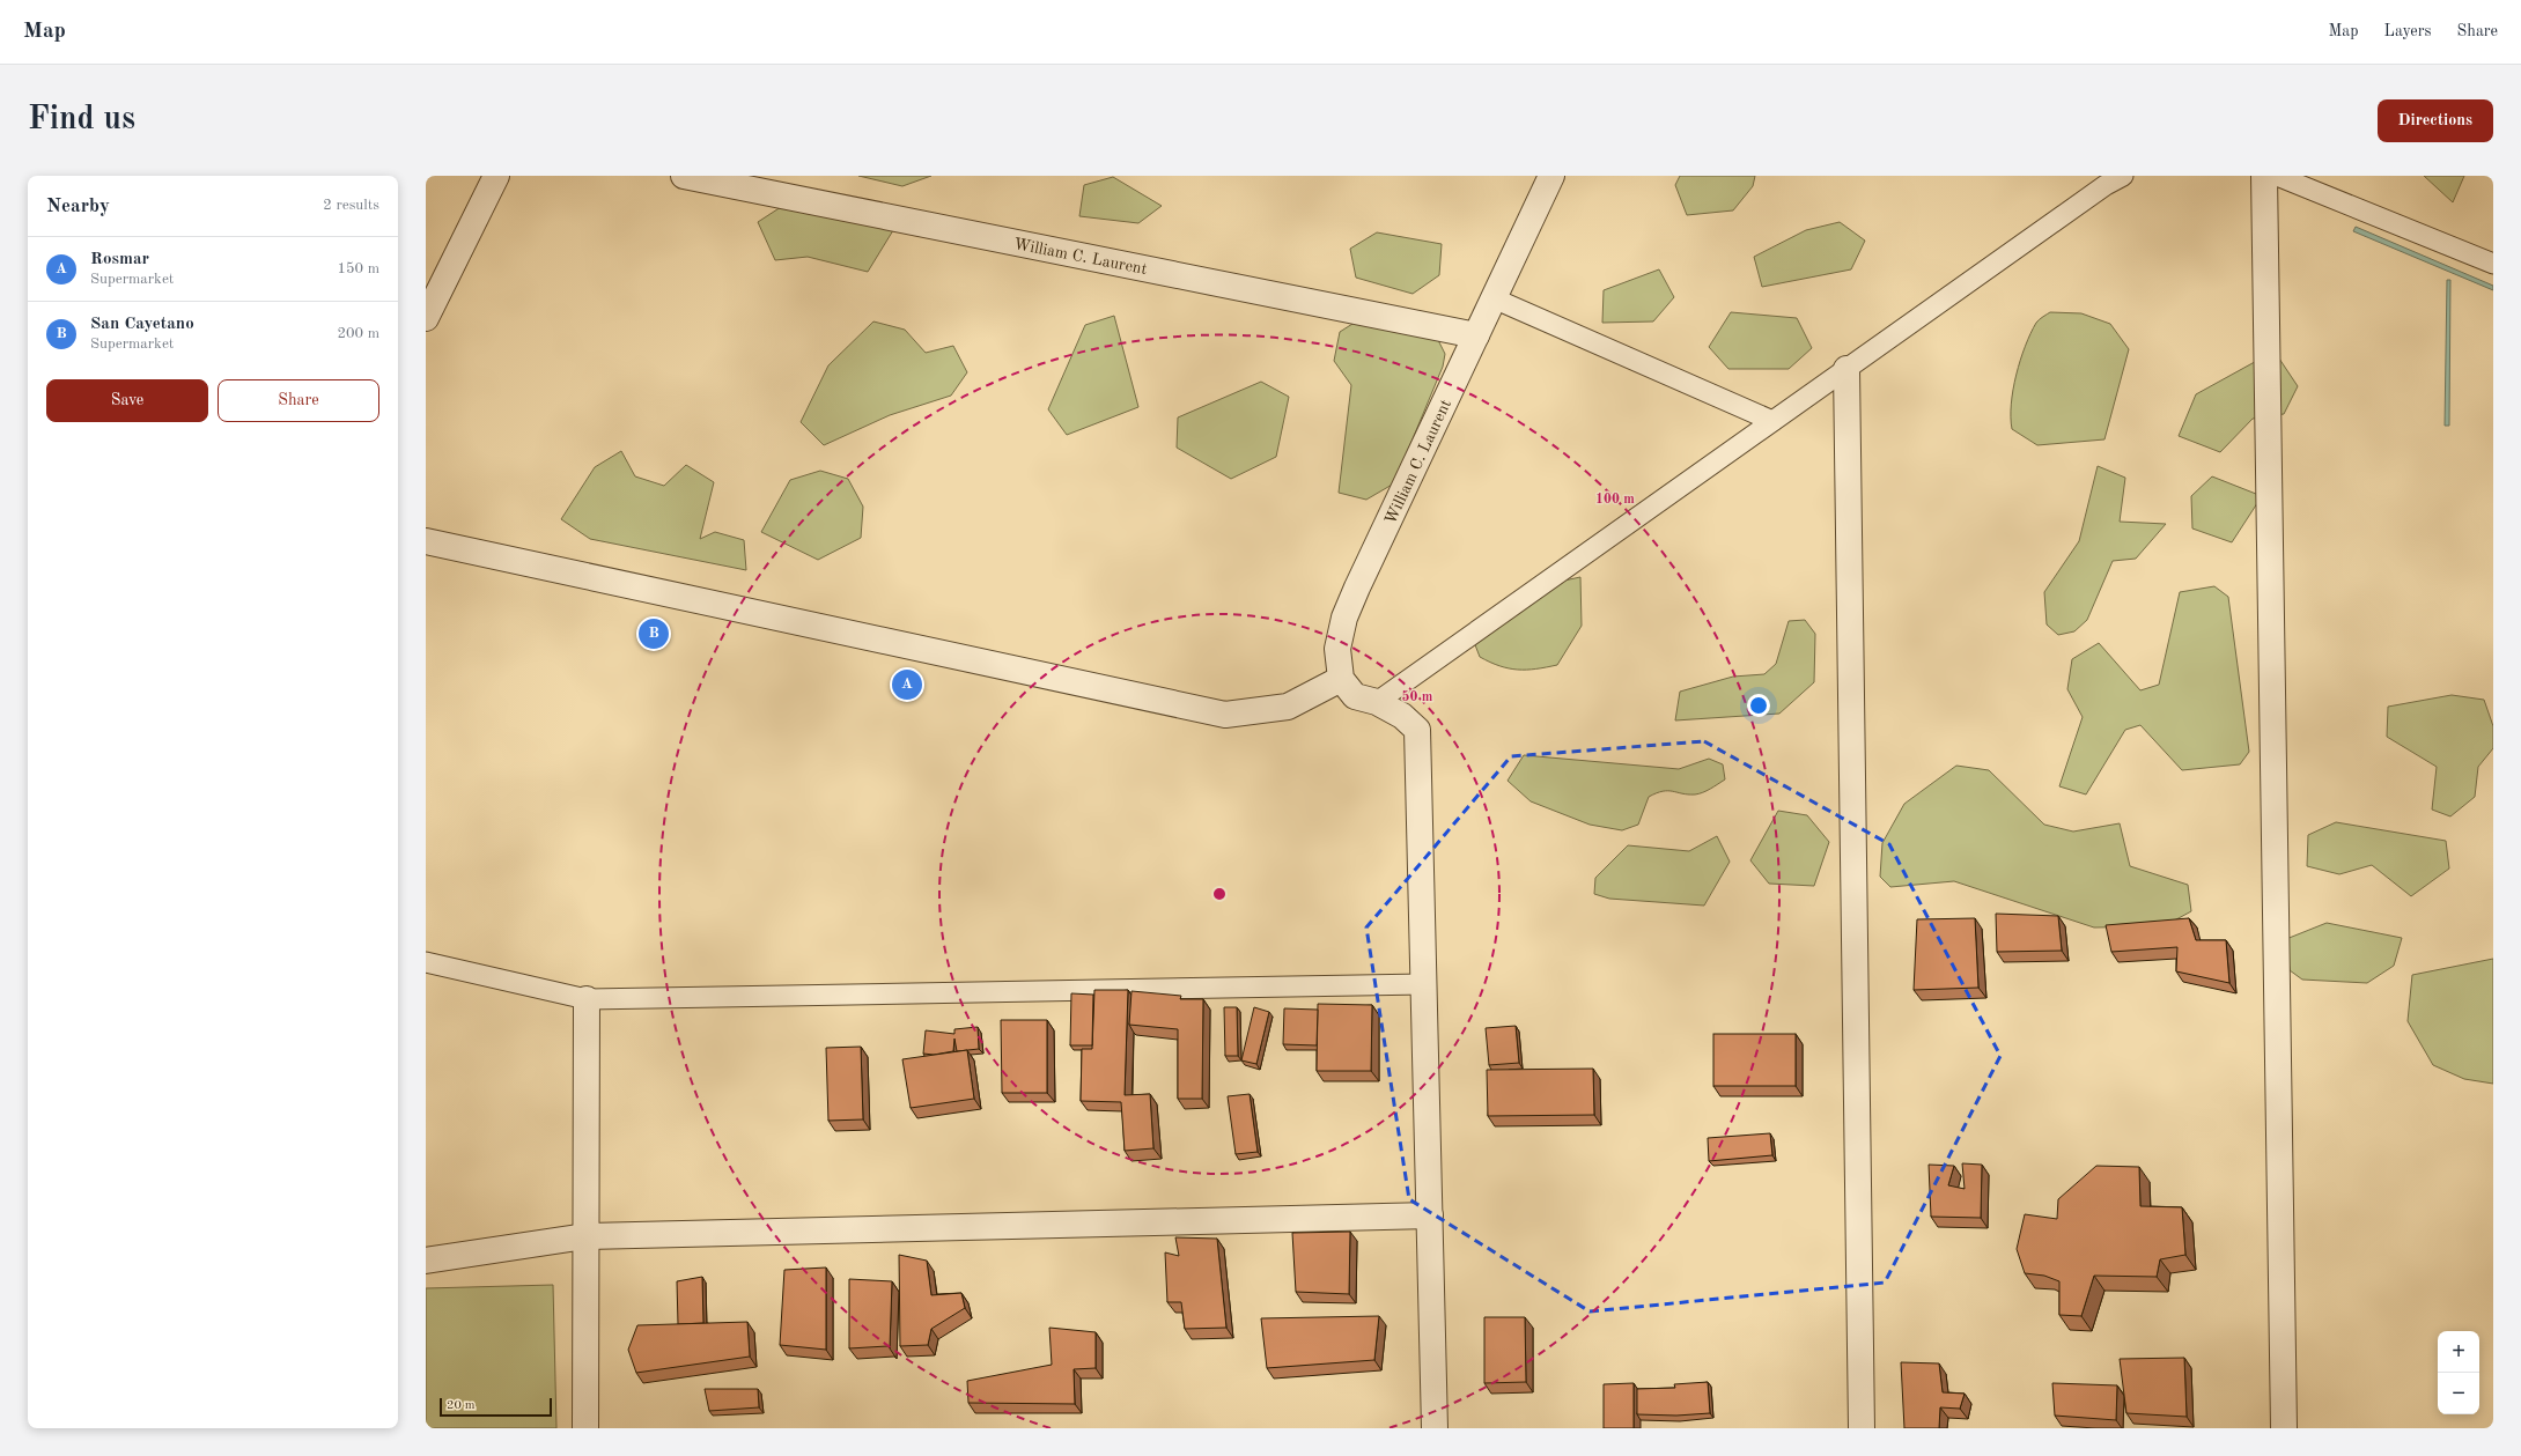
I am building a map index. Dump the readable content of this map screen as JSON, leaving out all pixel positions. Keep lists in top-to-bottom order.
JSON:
{
  "streets": {
    "street": ["William C. Laurent"]
  },
  "scale_bar": "20 m",
  "page": {
    "header": "Map",
    "nav": ["Map", "Layers", "Share"],
    "buttons": [
      "Directions",
      ["Save", "Share"]
    ],
    "title": "Find us",
    "heading": ["Nearby", "2 results"],
    "list": [
      {
        "mark": "A",
        "name": "Rosmar",
        "note": "Supermarket",
        "value": "150 m"
      },
      {
        "mark": "B",
        "name": "San Cayetano",
        "note": "Supermarket",
        "value": "200 m"
      }
    ],
    "pins": ["B", "A"],
    "map_buttons": ["+", "−"],
    "scale": "20 m"
  },
  "rings": ["100 m", "50 m"]
}
